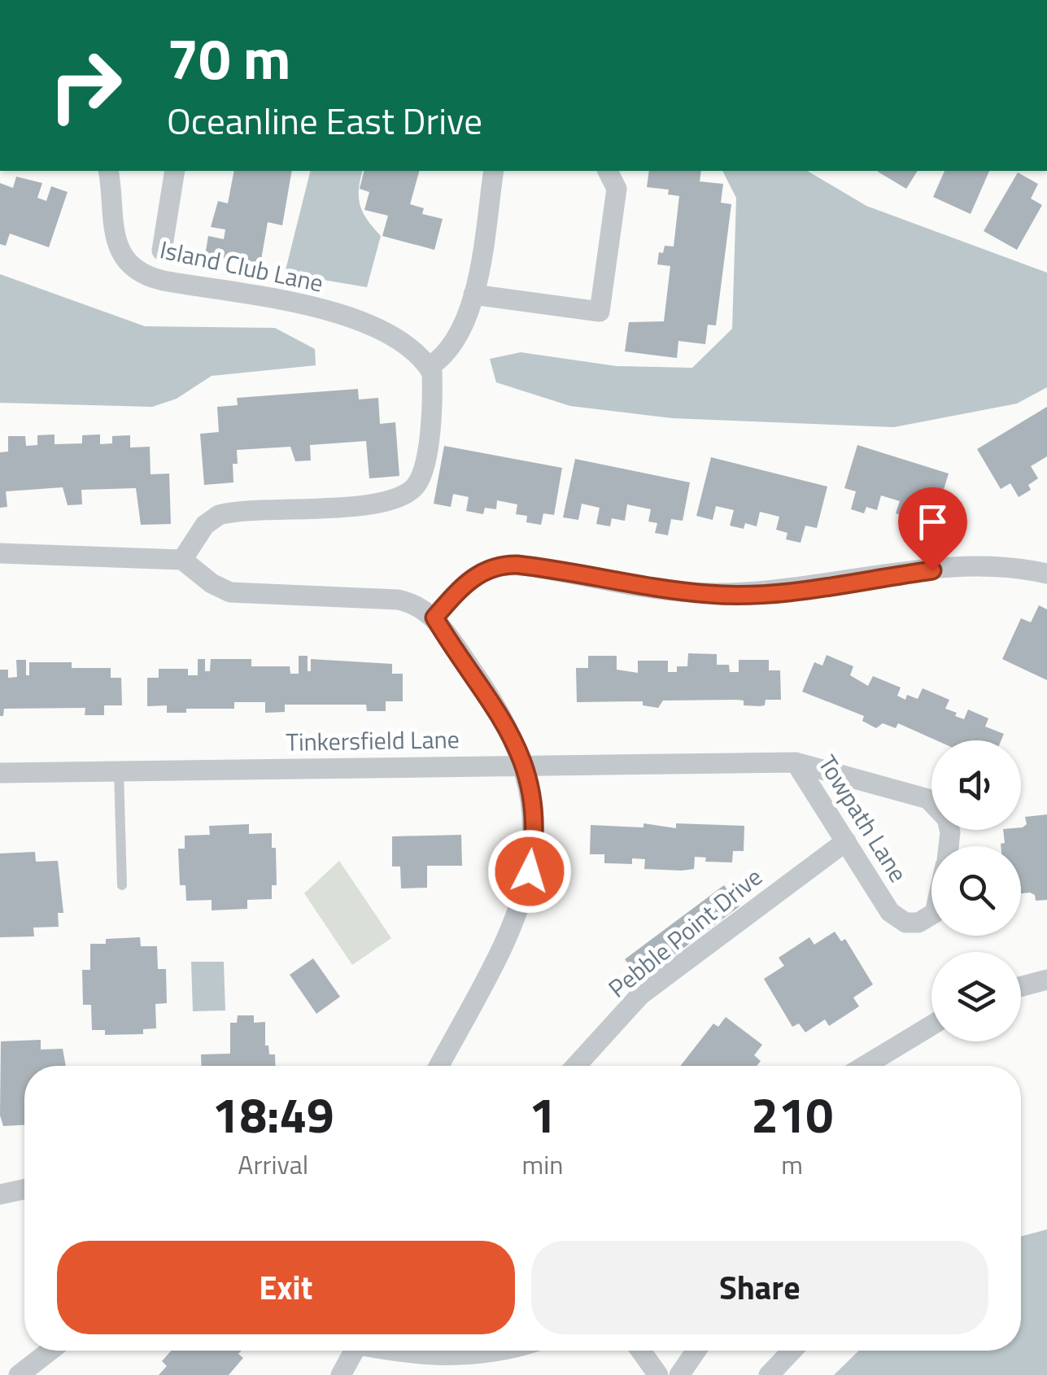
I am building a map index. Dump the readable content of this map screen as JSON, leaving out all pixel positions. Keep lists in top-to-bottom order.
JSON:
{
  "streets": {
    "street": [
      "Island Club Lane",
      "Tinkersfield Lane",
      "Towpath Lane",
      "Pebble Point Drive"
    ]
  },
  "crossings": [
    ["Tinkersfield Lane", "Towpath Lane"],
    ["Towpath Lane", "Pebble Point Drive"]
  ],
  "page": {
    "turn": ["70 m", "Oceanline East Drive"],
    "eta": [
      "18:49",
      "Arrival",
      "1",
      "min",
      "210",
      "m"
    ],
    "buttons": ["Exit", "Share"]
  }
}
